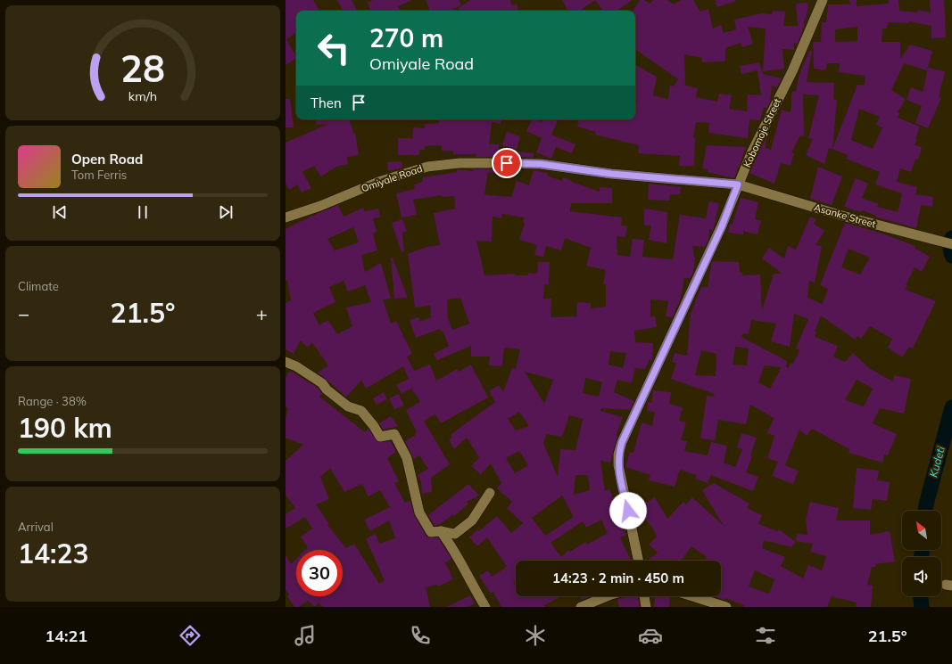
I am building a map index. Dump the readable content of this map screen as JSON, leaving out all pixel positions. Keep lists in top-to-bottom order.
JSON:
{
  "streets": {
    "street": ["Kobomoje Street", "Omiyale Road", "Asanke Street"]
  },
  "crossings": [
    ["Kobomoje Street", "Omiyale Road"],
    ["Kobomoje Street", "Asanke Street"],
    ["Omiyale Road", "Asanke Street"]
  ],
  "water": ["Kudeti"],
  "north": "top left",
  "page": {
    "turn": ["270 m", "Omiyale Road"],
    "then": "Then",
    "song": ["Open Road", "Tom Ferris"],
    "tile": [
      "Climate",
      ["Range · 38%", "190 km"],
      ["Arrival", "14:23"]
    ],
    "heat": ["−", "21.5°", "+"],
    "limit": "30",
    "trip": "14:23 · 2 min · 450 m",
    "tabs": ["14:21", "21.5°"],
    "gauge": ["28", "km/h"]
  }
}
